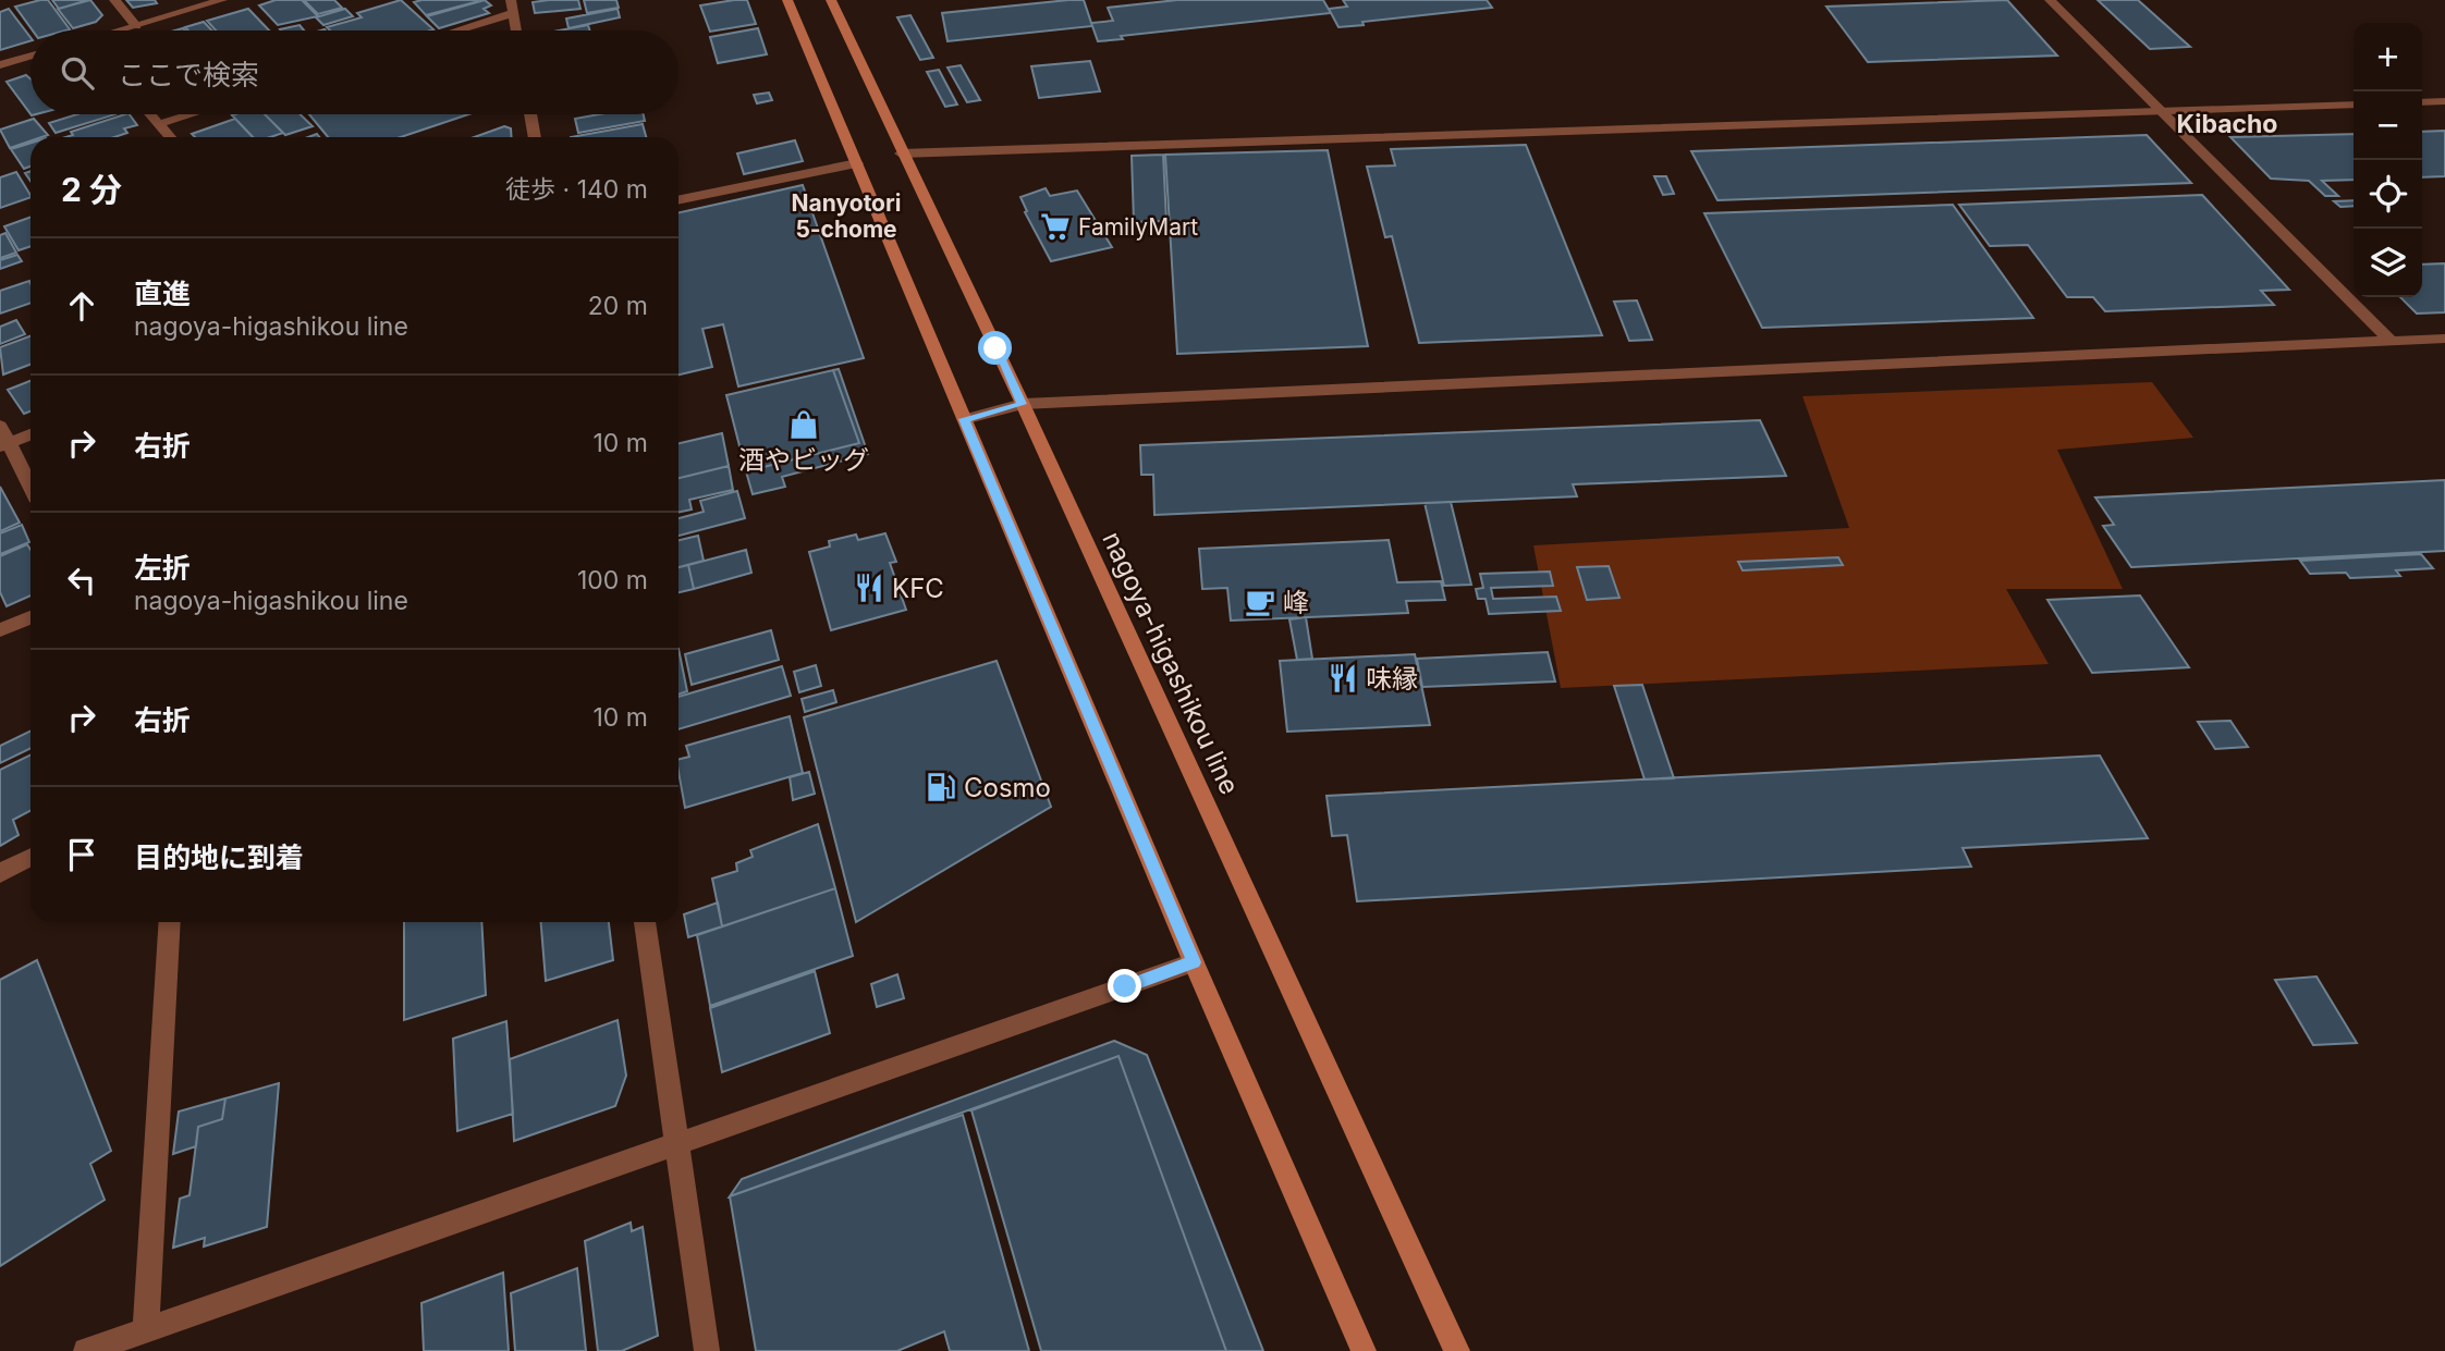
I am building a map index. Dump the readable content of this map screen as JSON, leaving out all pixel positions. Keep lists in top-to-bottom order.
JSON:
{
  "streets": {
    "main road": ["nagoya-higashikou line"]
  },
  "districts": ["Kibacho", "Nanyotori 5-chome"],
  "places": {
    "supermarket": ["FamilyMart"],
    "shop": ["酒やビッグ"],
    "restaurant": ["KFC", "味縁"],
    "cafe": ["峰"],
    "fuel station": ["Cosmo"]
  },
  "page": {
    "map_buttons": ["+", "−"],
    "search": "ここで検索",
    "heading": ["2 分", "徒歩 · 140 m"],
    "list": [
      ["直進", "nagoya-higashikou line", "20 m"],
      ["右折", "10 m"],
      ["左折", "nagoya-higashikou line", "100 m"],
      ["右折", "10 m"],
      "目的地に到着"
    ]
  }
}
